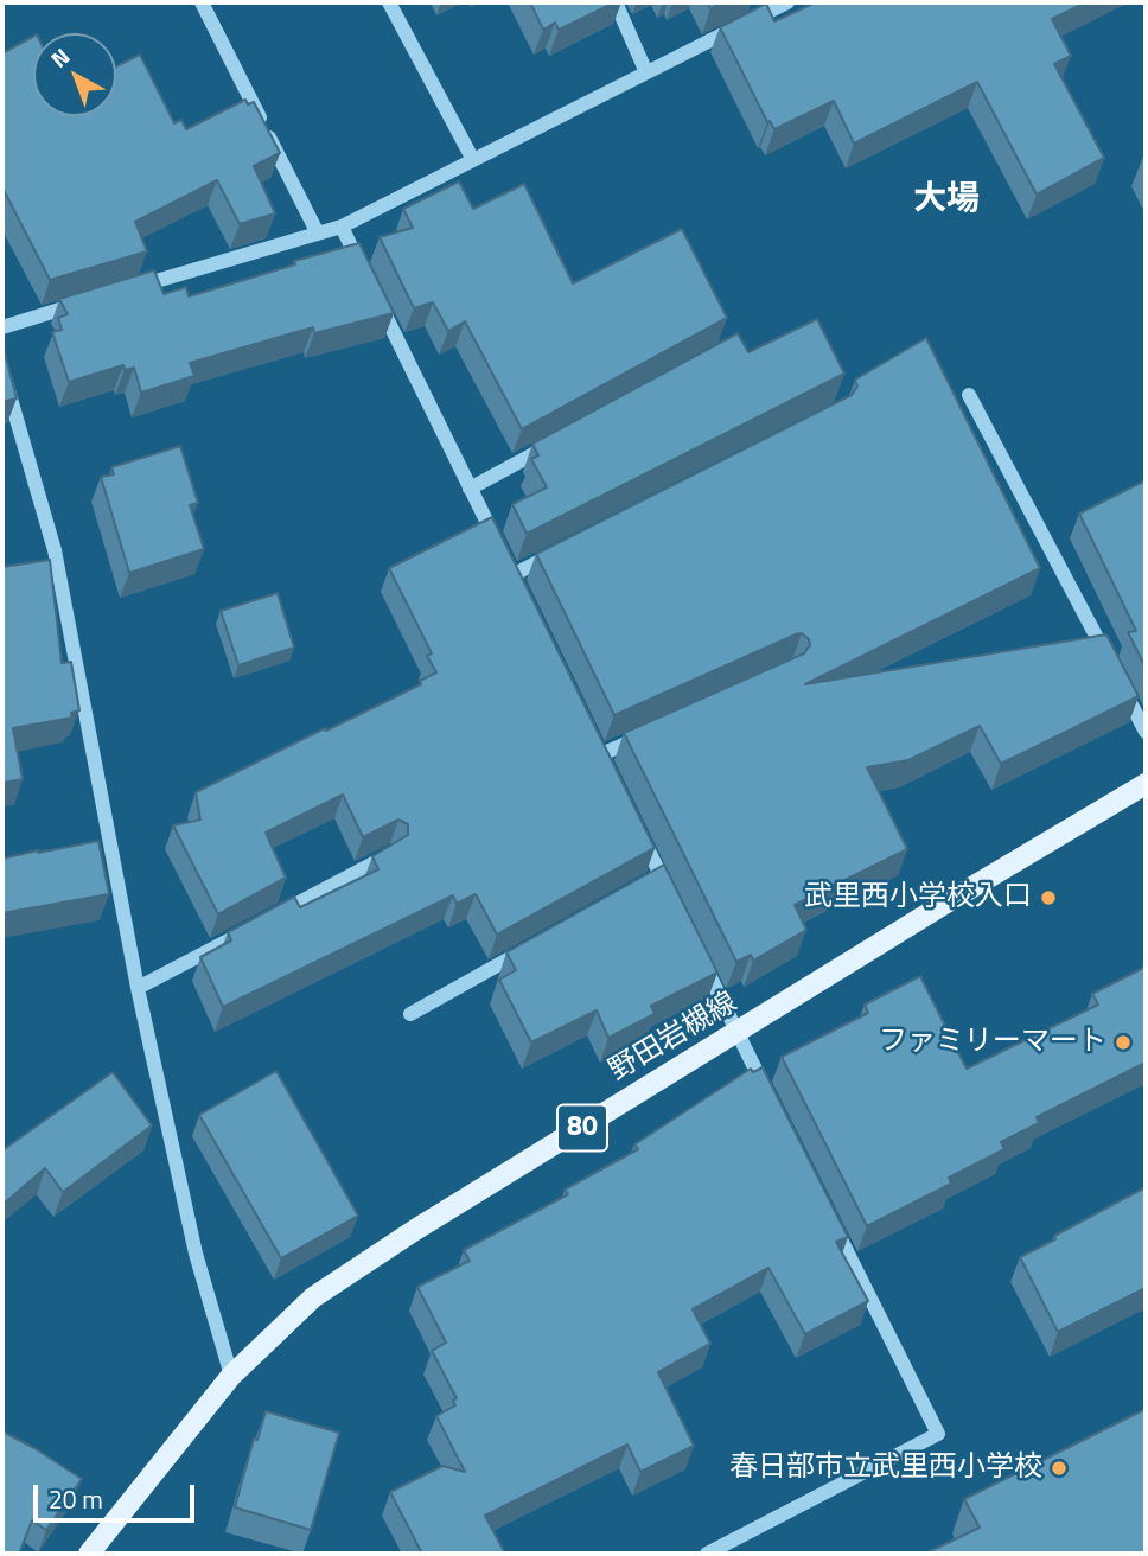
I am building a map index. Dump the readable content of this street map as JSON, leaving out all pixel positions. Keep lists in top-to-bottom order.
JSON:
{
  "streets": {
    "main road": ["野田岩槻線", "80"]
  },
  "districts": ["大場"],
  "places": ["武里西小学校入口", "ファミリーマート", "春日部市立武里西小学校"],
  "scale_bar": "20 m",
  "north": "top left"
}
